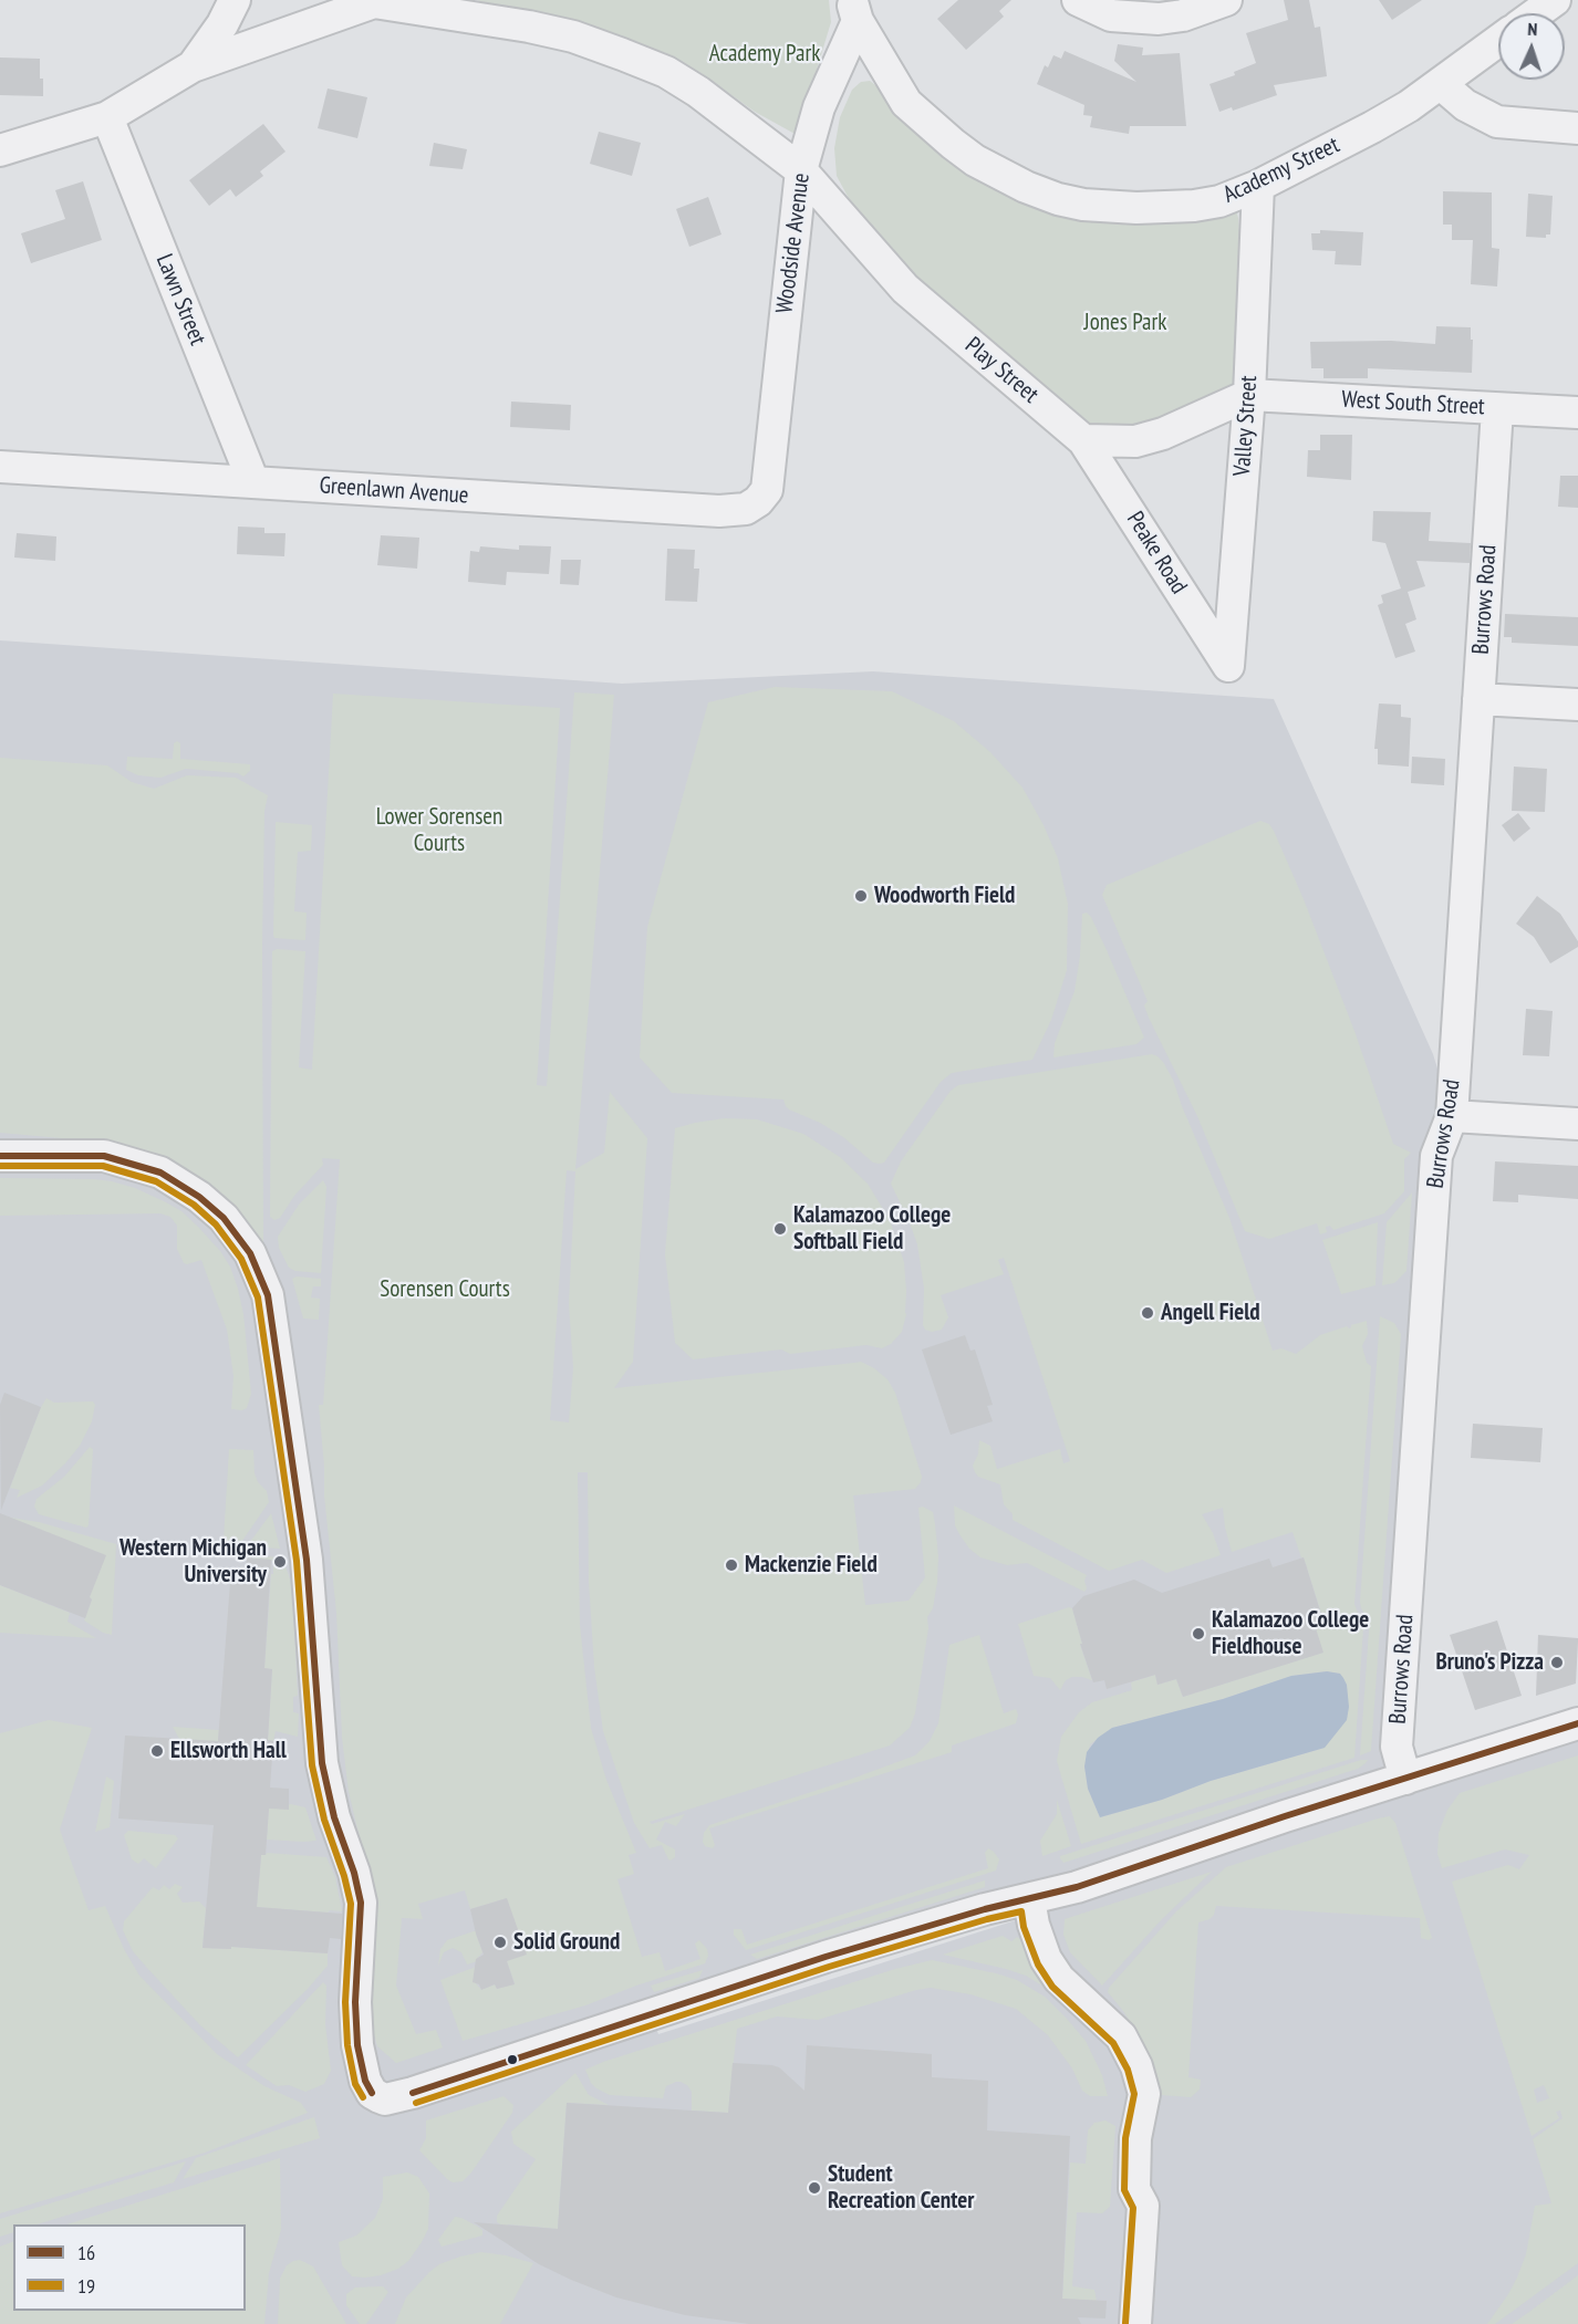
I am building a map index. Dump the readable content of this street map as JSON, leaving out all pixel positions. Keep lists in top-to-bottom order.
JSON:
{
  "streets": {
    "street": [
      "Academy Street",
      "Woodside Avenue",
      "Lawn Street",
      "Play Street",
      "West South Street",
      "Valley Street",
      "Greenlawn Avenue",
      "Peake Road",
      "Burrows Road"
    ]
  },
  "crossings": [
    ["Academy Street", "Woodside Avenue"],
    ["Academy Street", "Valley Street"],
    ["Woodside Avenue", "Play Street"],
    ["Woodside Avenue", "Greenlawn Avenue"],
    ["Lawn Street", "Greenlawn Avenue"],
    ["Play Street", "Peake Road"],
    ["West South Street", "Valley Street"],
    ["West South Street", "Burrows Road"],
    ["Valley Street", "Peake Road"]
  ],
  "parks": [
    "Academy Park",
    "Jones Park",
    "Lower Sorensen Courts",
    "Sorensen Courts"
  ],
  "places": [
    "Woodworth Field",
    "Kalamazoo College Softball Field",
    "Angell Field",
    "Western Michigan University",
    "Mackenzie Field",
    "Kalamazoo College Fieldhouse",
    "Bruno's Pizza",
    "Ellsworth Hall",
    "Solid Ground",
    "Student Recreation Center"
  ],
  "lines": ["transit line 16", "transit line 19"],
  "legend": ["16", "19"],
  "north": "top"
}
